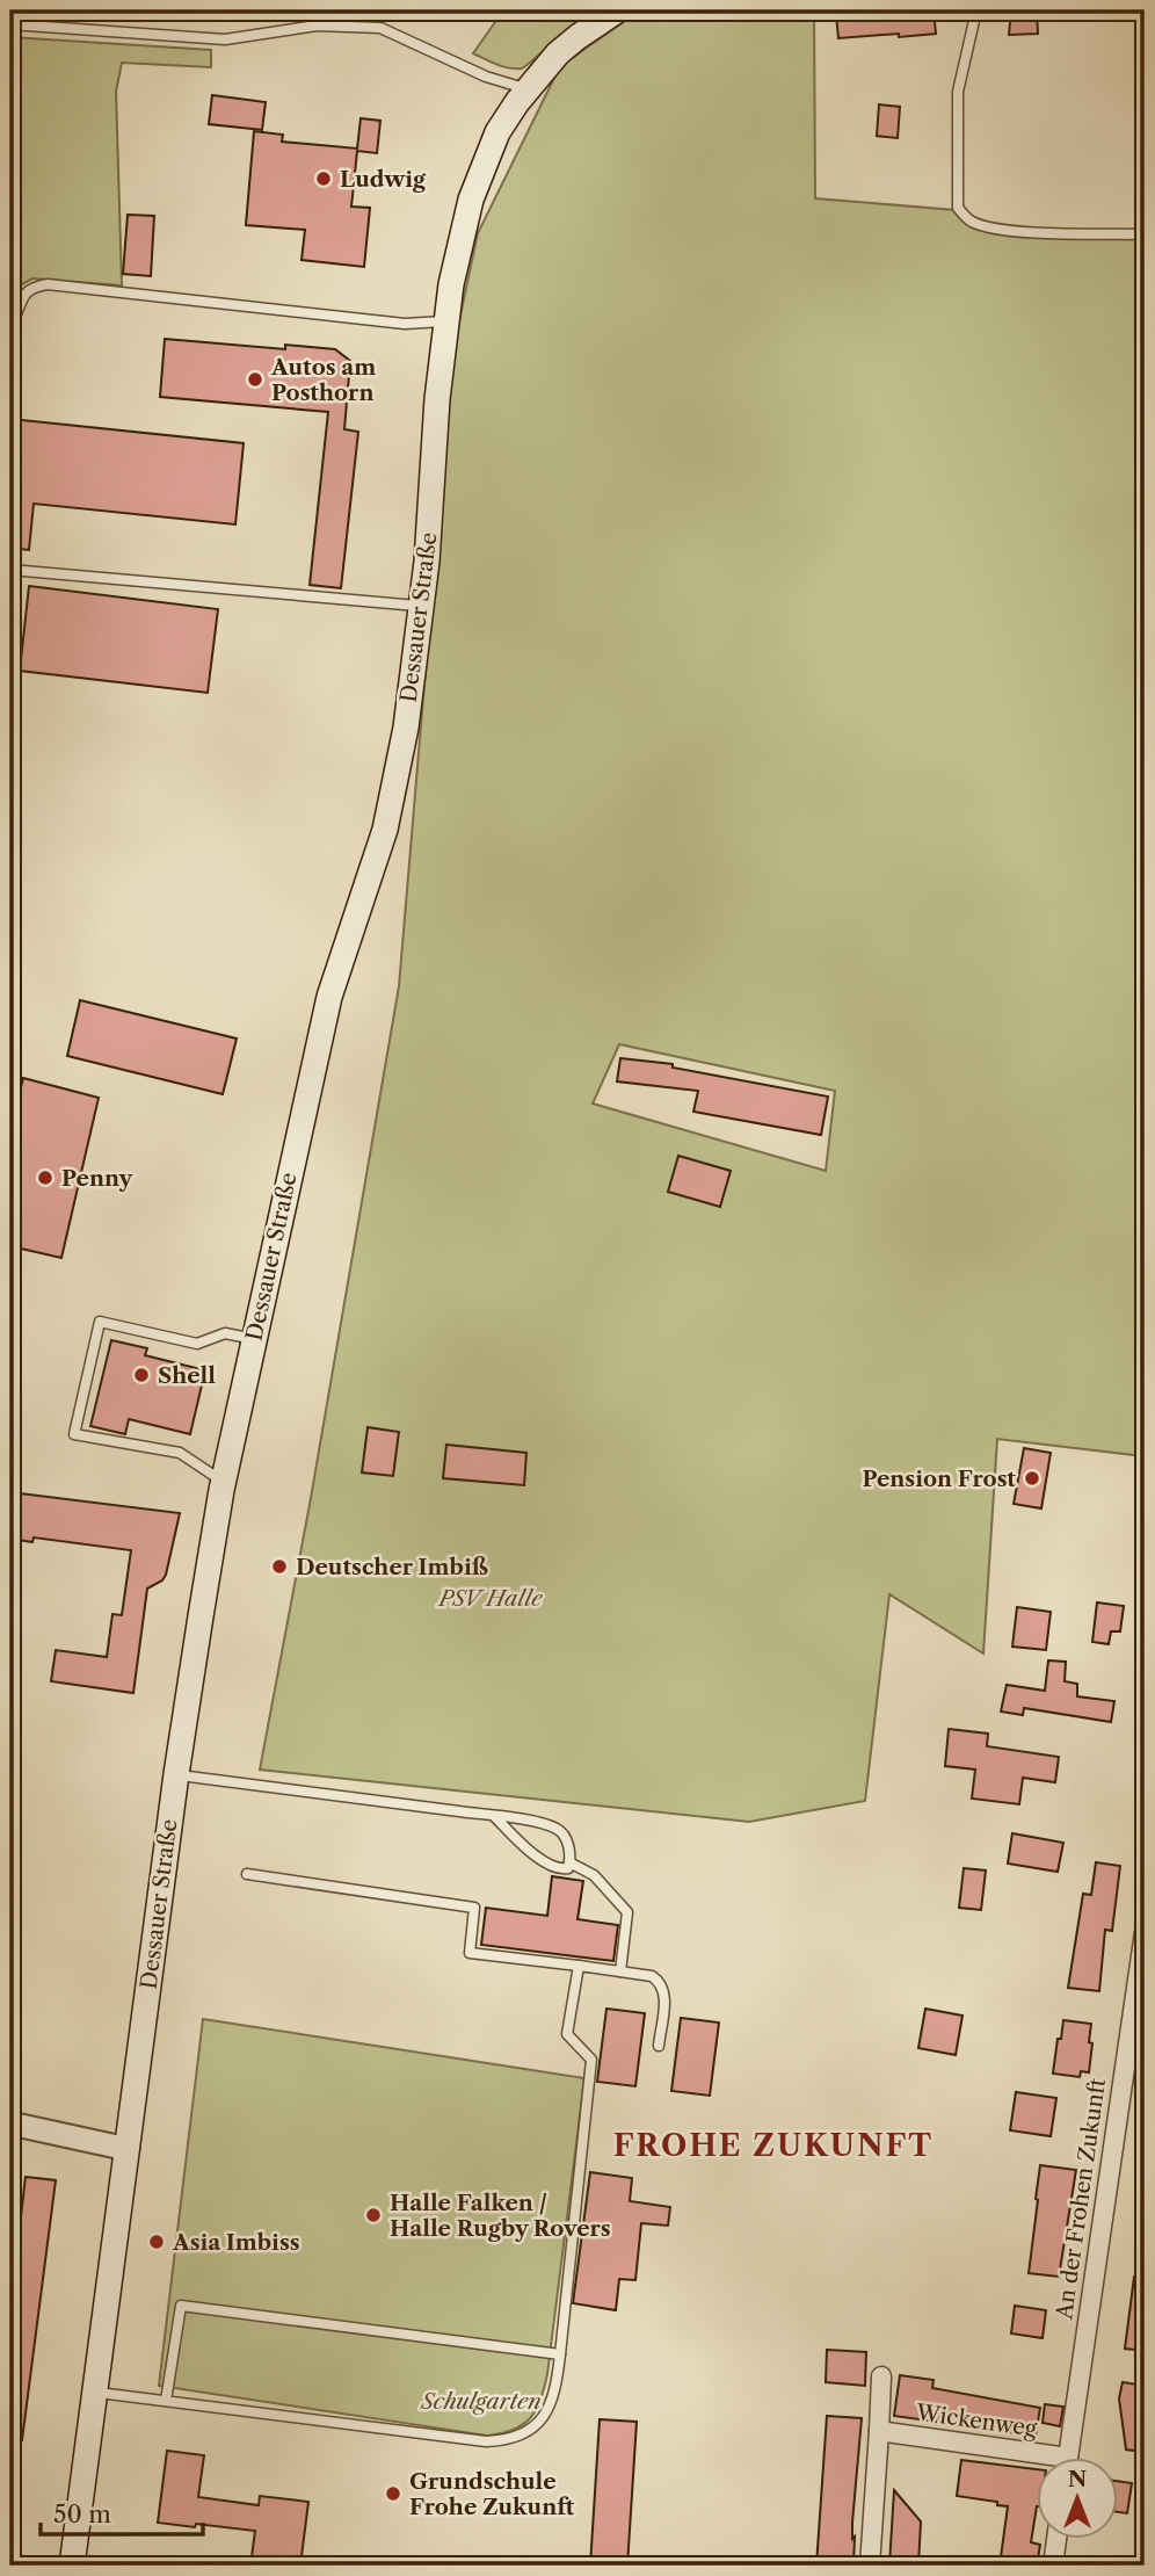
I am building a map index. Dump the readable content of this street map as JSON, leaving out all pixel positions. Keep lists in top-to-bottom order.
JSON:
{
  "streets": {
    "main road": ["Dessauer Straße"],
    "street": ["An der Frohen Zukunft", "Wickenweg"]
  },
  "districts": ["FROHE ZUKUNFT"],
  "parks": ["PSV Halle", "Schulgarten"],
  "places": [
    "Ludwig",
    "Autos am Posthorn",
    "Penny",
    "Shell",
    "Pension Frost",
    "Deutscher Imbiß",
    "Halle Falken / Halle Rugby Rovers",
    "Asia Imbiss",
    "Grundschule Frohe Zukunft"
  ],
  "scale_bar": "50 m",
  "north": "top"
}
